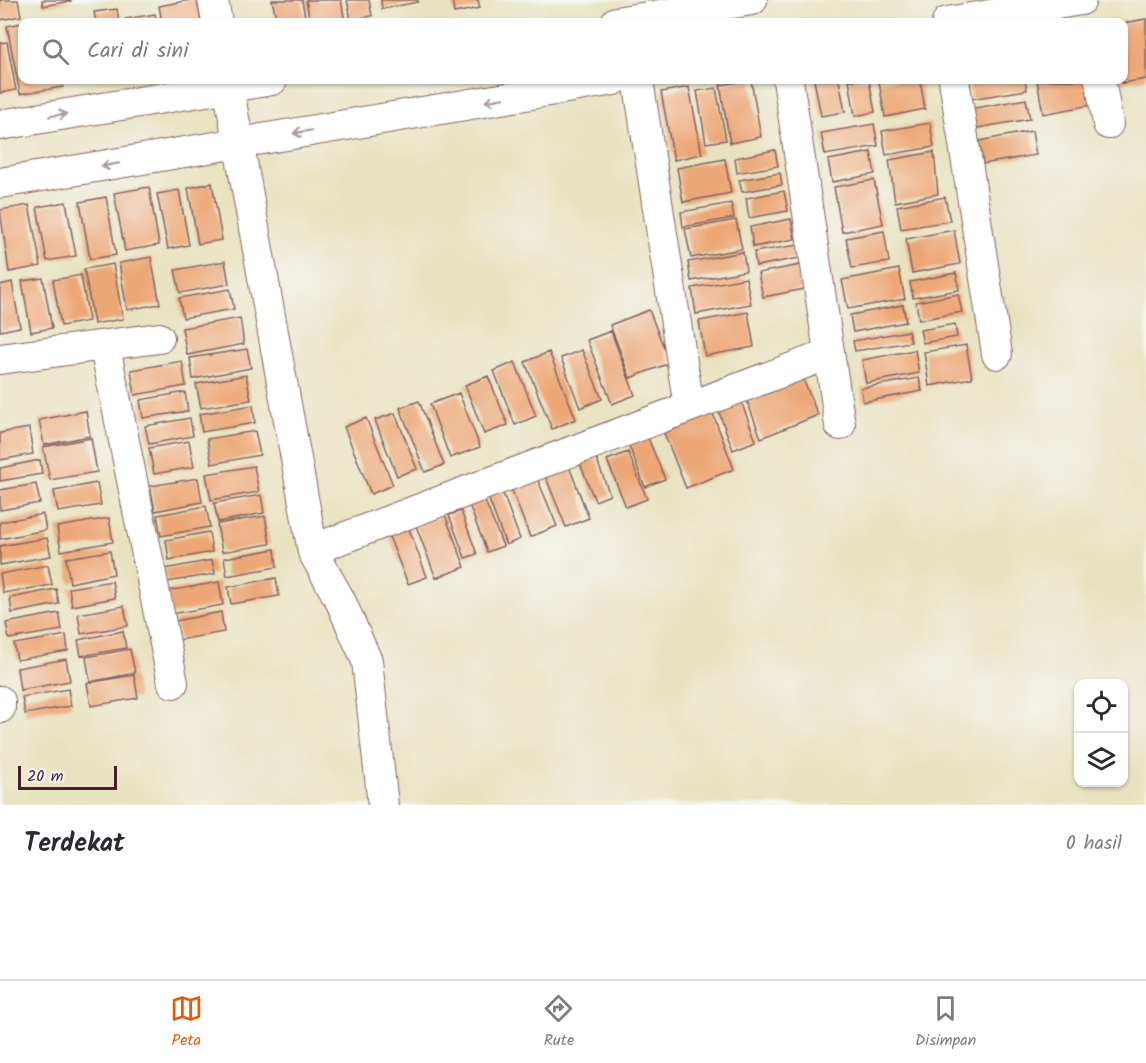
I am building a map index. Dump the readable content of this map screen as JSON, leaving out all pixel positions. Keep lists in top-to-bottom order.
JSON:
{
  "scale_bar": "20 m",
  "page": {
    "search": "Cari di sini",
    "scale": "20 m",
    "heading": ["Terdekat", "0 hasil"],
    "nav": ["Peta", "Rute", "Disimpan"]
  }
}
